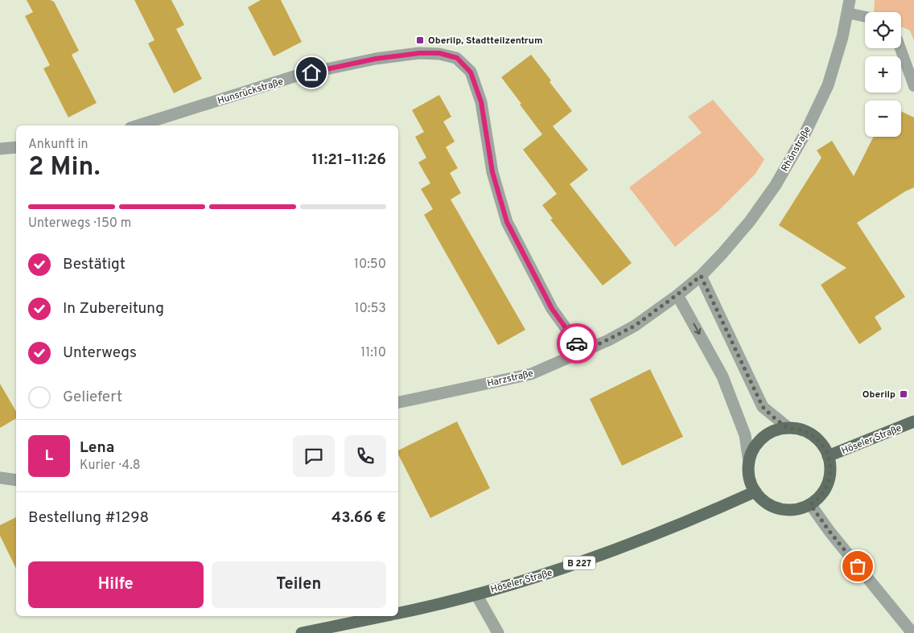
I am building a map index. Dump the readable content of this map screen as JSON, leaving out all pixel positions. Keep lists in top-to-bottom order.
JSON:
{
  "streets": {
    "main road": ["Höseler Straße", "B 227"],
    "street": ["Hunsrückstraße", "Rhönstraße", "Harzstraße"]
  },
  "crossings": [
    ["Hunsrückstraße", "Harzstraße"],
    ["Rhönstraße", "Harzstraße"]
  ],
  "places": {
    "transit": ["Oberilp, Stadtteilzentrum", "Oberilp"]
  },
  "page": {
    "map_buttons": ["+", "−"],
    "heading": ["2 Min.", "Ankunft in", "11:21–11:26"],
    "panel": [
      "Lena",
      "Kurier · 4.8",
      "Bestellung #1298",
      "43.66 €"
    ],
    "bar": "Unterwegs · 150 m",
    "list": [
      ["Bestätigt", "10:50"],
      ["In Zubereitung", "10:53"],
      ["Unterwegs", "11:10"],
      "Geliefert"
    ],
    "round": "L",
    "buttons": ["Hilfe", "Teilen"]
  }
}
